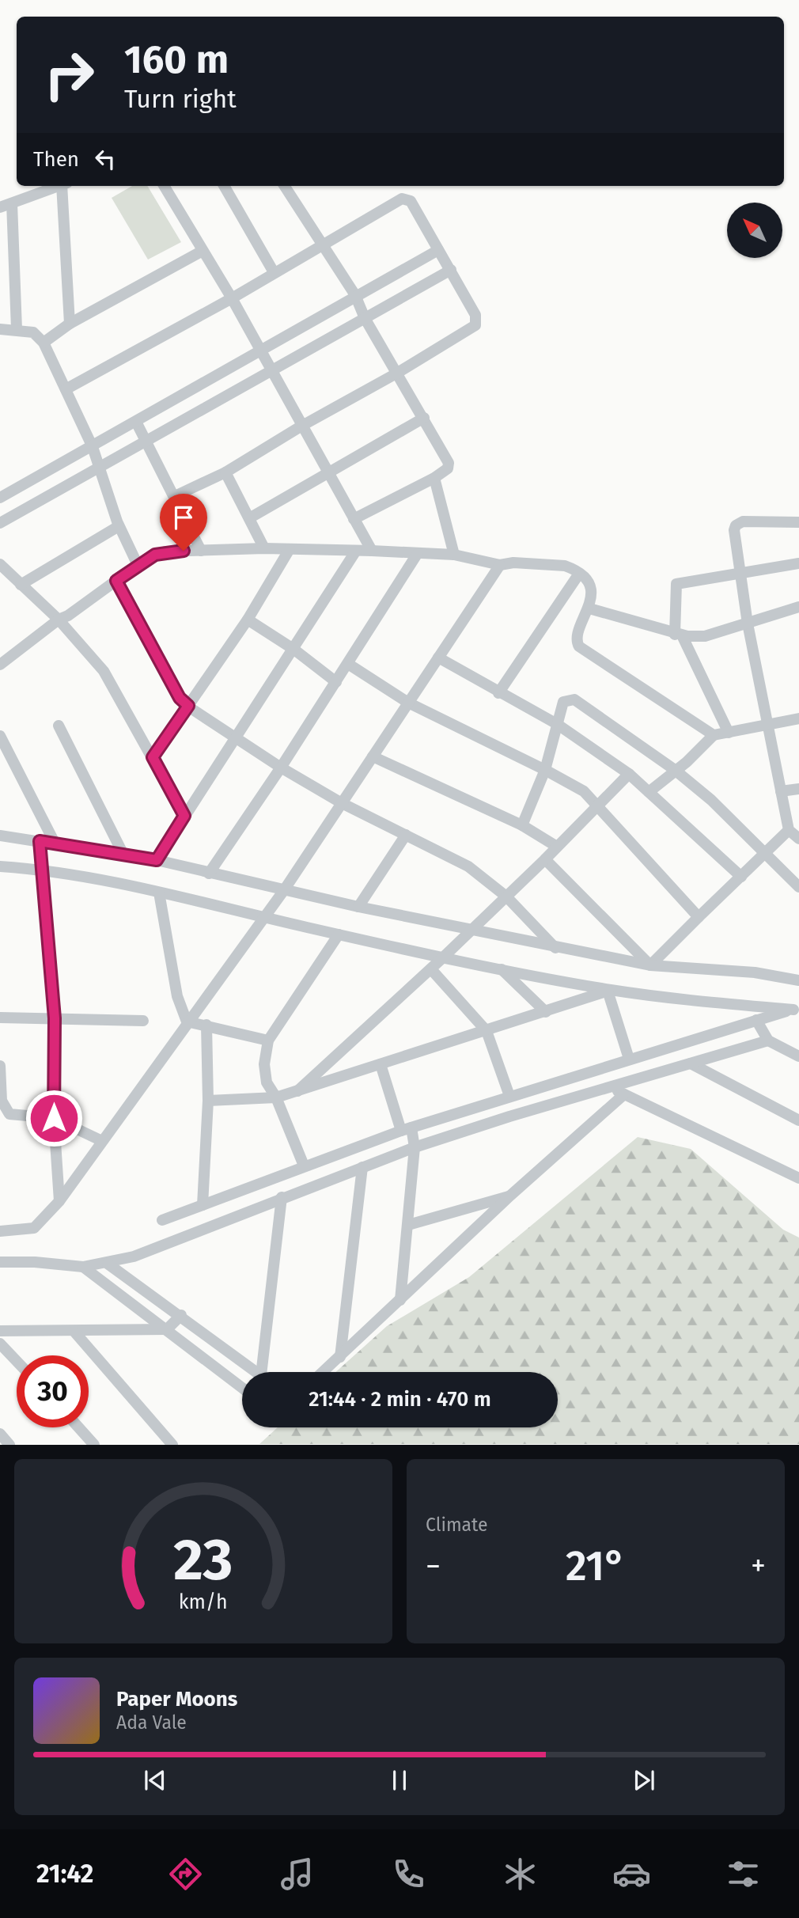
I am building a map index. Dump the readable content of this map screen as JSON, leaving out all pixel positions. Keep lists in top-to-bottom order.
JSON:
{
  "north": "top left",
  "page": {
    "turn": ["160 m", "Turn right"],
    "then": "Then",
    "limit": "30",
    "trip": "21:44 · 2 min · 470 m",
    "tile": "Climate",
    "heat": ["−", "21°", "+"],
    "song": ["Paper Moons", "Ada Vale"],
    "tabs": "21:42",
    "gauge": ["23", "km/h"]
  }
}
